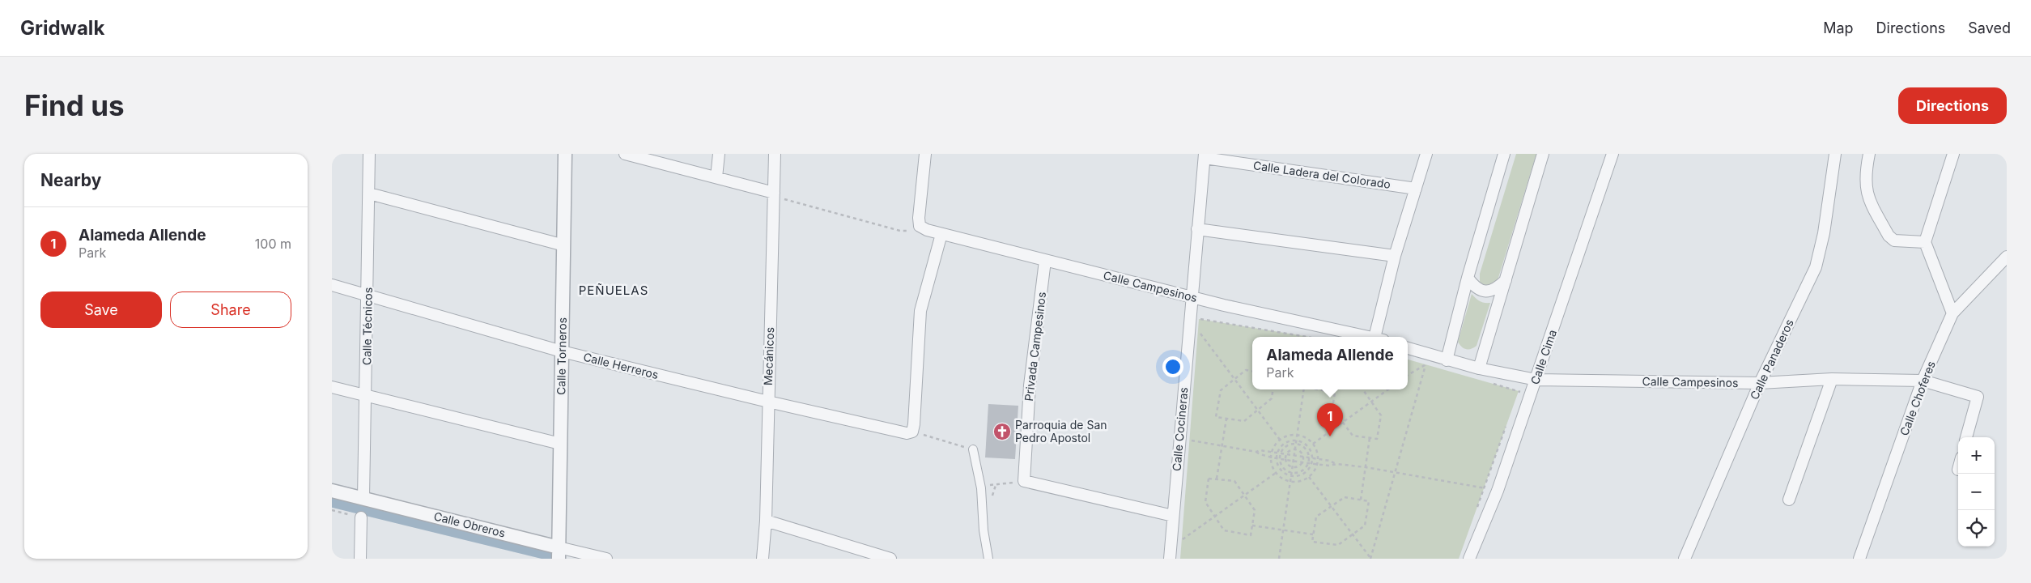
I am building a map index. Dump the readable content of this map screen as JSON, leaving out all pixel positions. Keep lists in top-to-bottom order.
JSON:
{
  "streets": {
    "street": [
      "Calle Ladera del Colorado",
      "Calle Campesinos",
      "Calle Técnicos",
      "Privada Campesinos",
      "Calle Torneros",
      "Mecánicos",
      "Calle Cima",
      "Calle Panaderos",
      "Calle Herreros",
      "Calle Choferes",
      "Calle Cocineras",
      "Calle Obreros"
    ]
  },
  "crossings": [
    ["Calle Ladera del Colorado", "Calle Cocineras"],
    ["Calle Campesinos", "Privada Campesinos"],
    ["Calle Campesinos", "Calle Cima"],
    ["Calle Campesinos", "Calle Panaderos"],
    ["Calle Campesinos", "Calle Choferes"],
    ["Calle Campesinos", "Calle Cocineras"],
    ["Calle Técnicos", "Calle Herreros"],
    ["Calle Técnicos", "Calle Obreros"],
    ["Calle Torneros", "Calle Herreros"],
    ["Calle Torneros", "Calle Obreros"],
    ["Mecánicos", "Calle Herreros"]
  ],
  "districts": ["PEÑUELAS"],
  "places": {
    "church": ["Parroquia de San Pedro Apostol"]
  },
  "page": {
    "header": "Gridwalk",
    "nav": ["Map", "Directions", "Saved"],
    "buttons": [
      "Directions",
      ["Save", "Share"]
    ],
    "title": "Find us",
    "heading": "Nearby",
    "list": [
      {
        "mark": "1",
        "name": "Alameda Allende",
        "note": "Park",
        "value": "100 m"
      }
    ],
    "popup": ["Alameda Allende", "Park"],
    "pins": "1",
    "map_buttons": ["+", "−"]
  }
}
